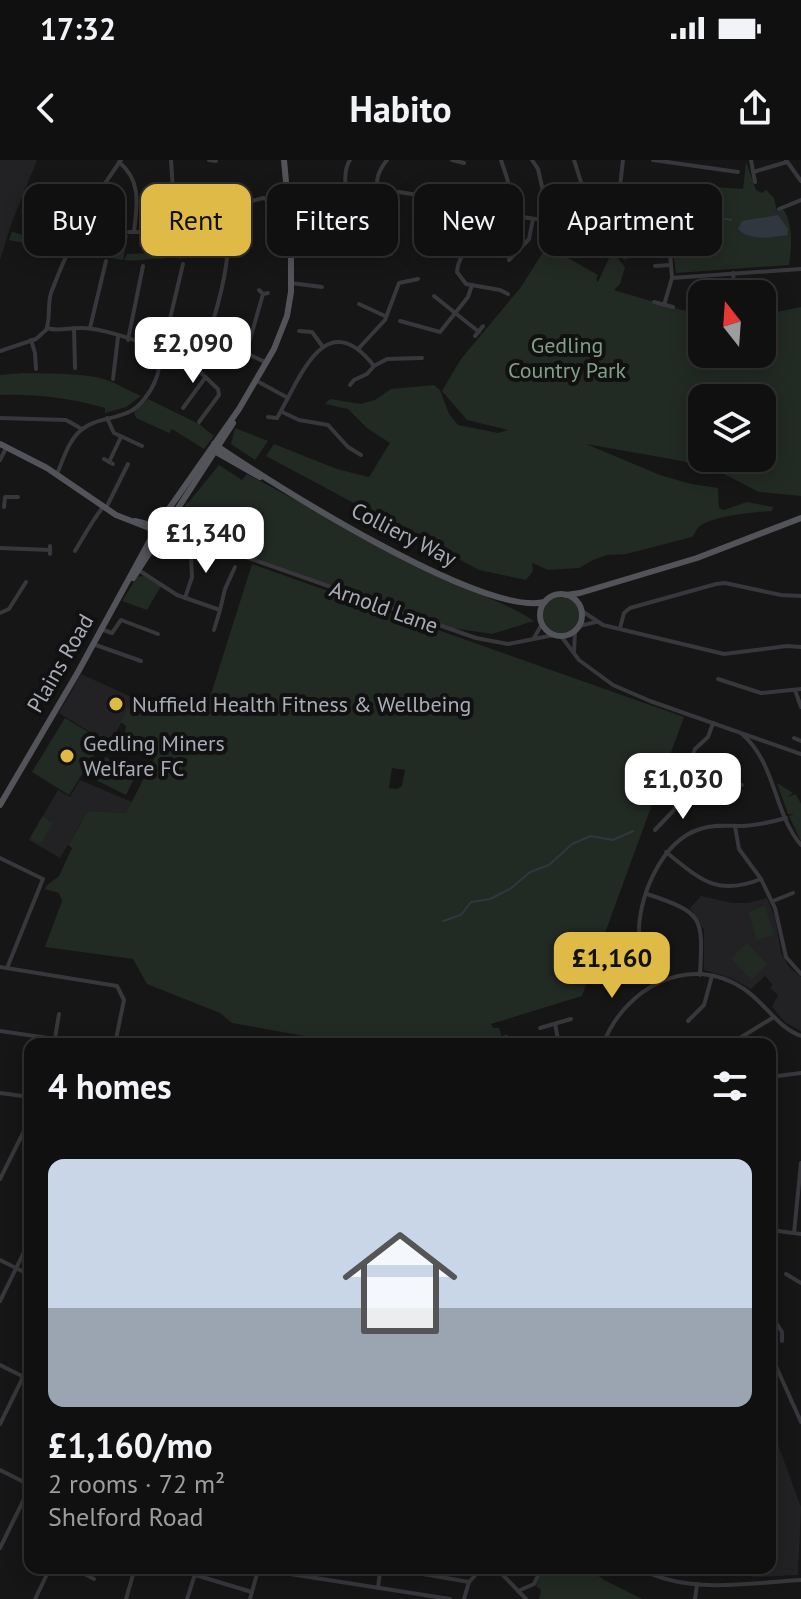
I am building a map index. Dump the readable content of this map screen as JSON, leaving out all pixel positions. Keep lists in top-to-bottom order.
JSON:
{
  "streets": {
    "main road": ["Colliery Way", "Plains Road"],
    "street": ["Arnold Lane"]
  },
  "crossings": [
    ["Colliery Way", "Arnold Lane"],
    ["Arnold Lane", "Plains Road"]
  ],
  "parks": ["Gedling Country Park"],
  "places": ["Nuffield Health Fitness & Wellbeing", "Gedling Miners Welfare FC"],
  "north": "top",
  "page": {
    "status": "17:32",
    "header": "Habito",
    "chip": [
      "Buy",
      "Rent",
      "Filters",
      "New",
      "Apartment"
    ],
    "price": [
      "£2,090",
      "£1,340",
      "£1,030",
      "£1,160"
    ],
    "heading": "4 homes",
    "list": [
      {
        "name": "£1,160/mo",
        "note": "2 rooms · 72 m² · Shelford Road"
      }
    ]
  }
}
